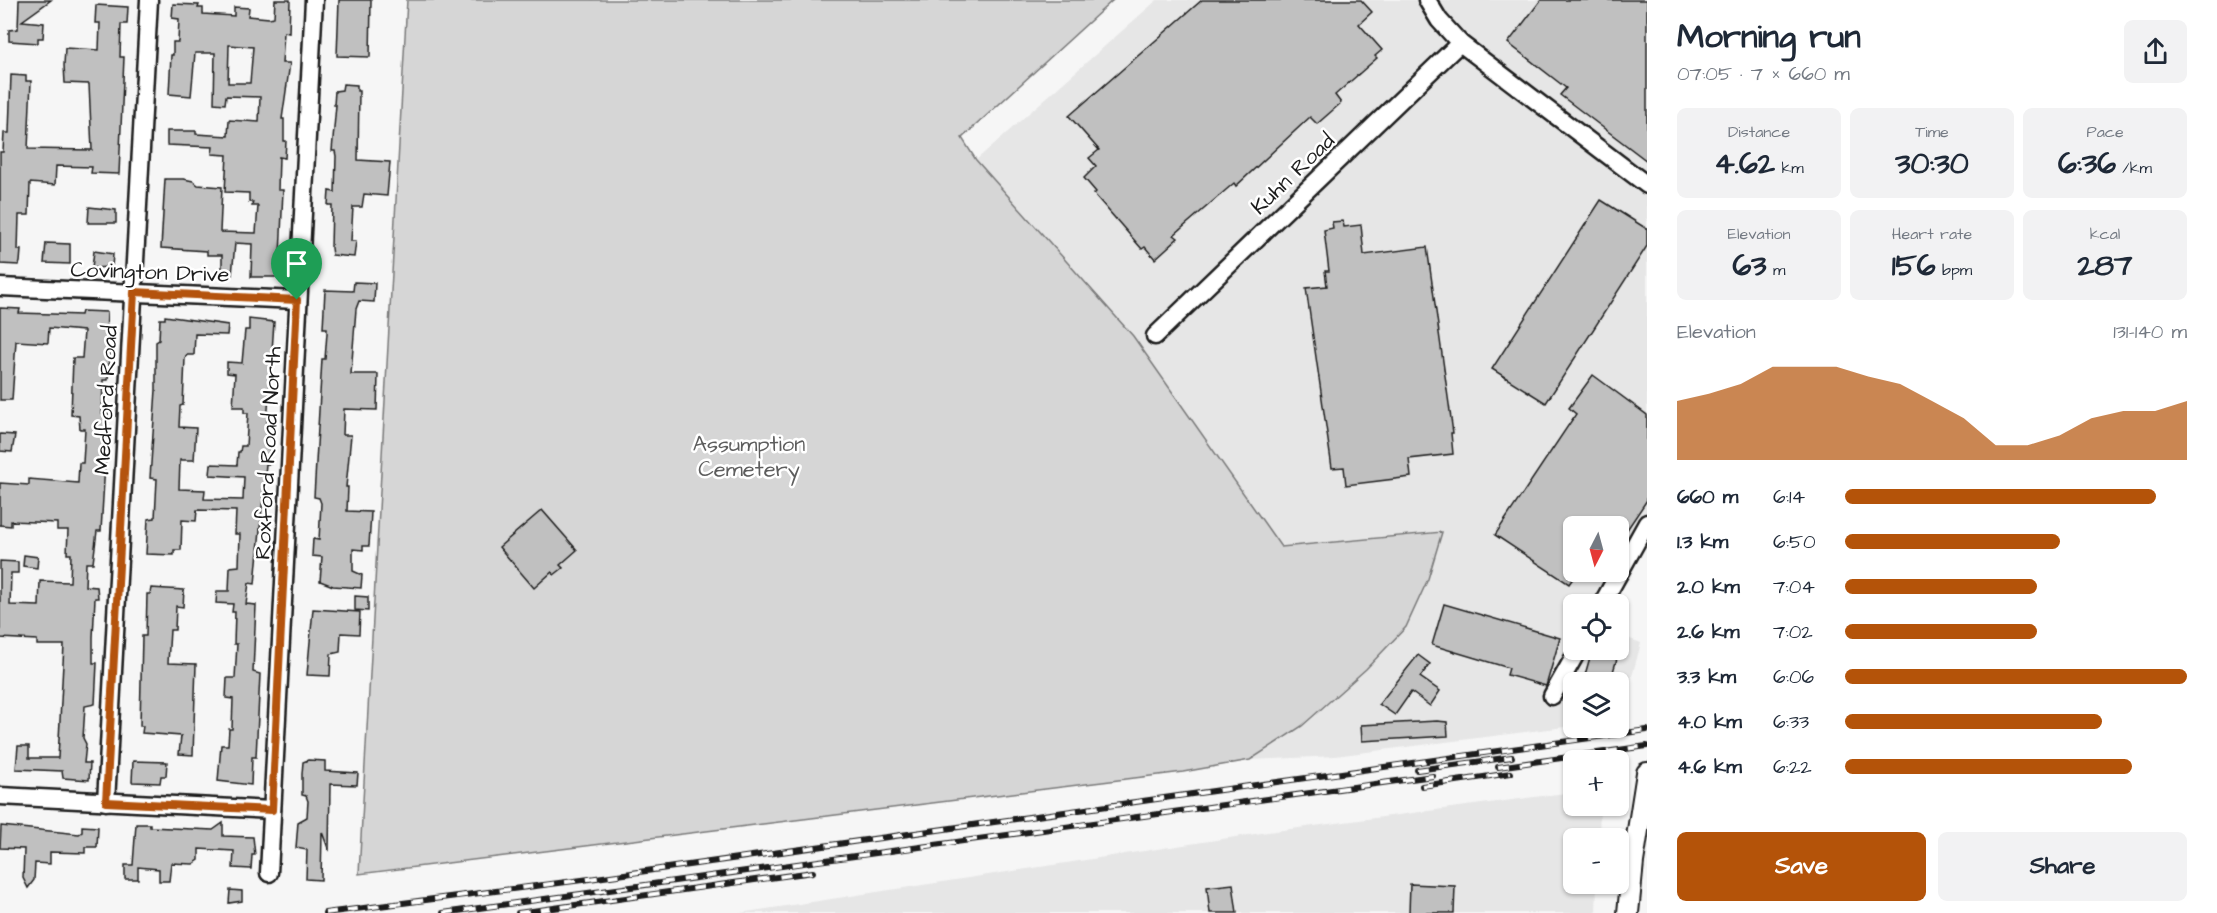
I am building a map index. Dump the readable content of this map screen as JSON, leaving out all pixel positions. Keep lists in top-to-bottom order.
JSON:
{
  "streets": {
    "street": [
      "Kuhn Road",
      "Covington Drive",
      "Medford Road",
      "Roxford Road North"
    ]
  },
  "crossings": [
    ["Covington Drive", "Medford Road"],
    ["Covington Drive", "Roxford Road North"]
  ],
  "parks": ["Assumption Cemetery"],
  "north": "bottom",
  "page": {
    "heading": ["Morning run", "07:05 · 7 × 660 m"],
    "stats": [
      ["Distance", "4.62 km"],
      ["Time", "30:30"],
      ["Pace", "6:36 /km"],
      ["Elevation", "63 m"],
      ["Heart rate", "156 bpm"],
      ["kcal", "287"]
    ],
    "chart": ["Elevation", "131–140 m"],
    "list": [
      {
        "name": "660 m",
        "note": "6:14"
      },
      {
        "name": "1.3 km",
        "note": "6:50"
      },
      {
        "name": "2.0 km",
        "note": "7:04"
      },
      {
        "name": "2.6 km",
        "note": "7:02"
      },
      {
        "name": "3.3 km",
        "note": "6:06"
      },
      {
        "name": "4.0 km",
        "note": "6:33"
      },
      {
        "name": "4.6 km",
        "note": "6:22"
      }
    ],
    "map_buttons": ["+", "−"],
    "buttons": ["Save", "Share"]
  }
}
